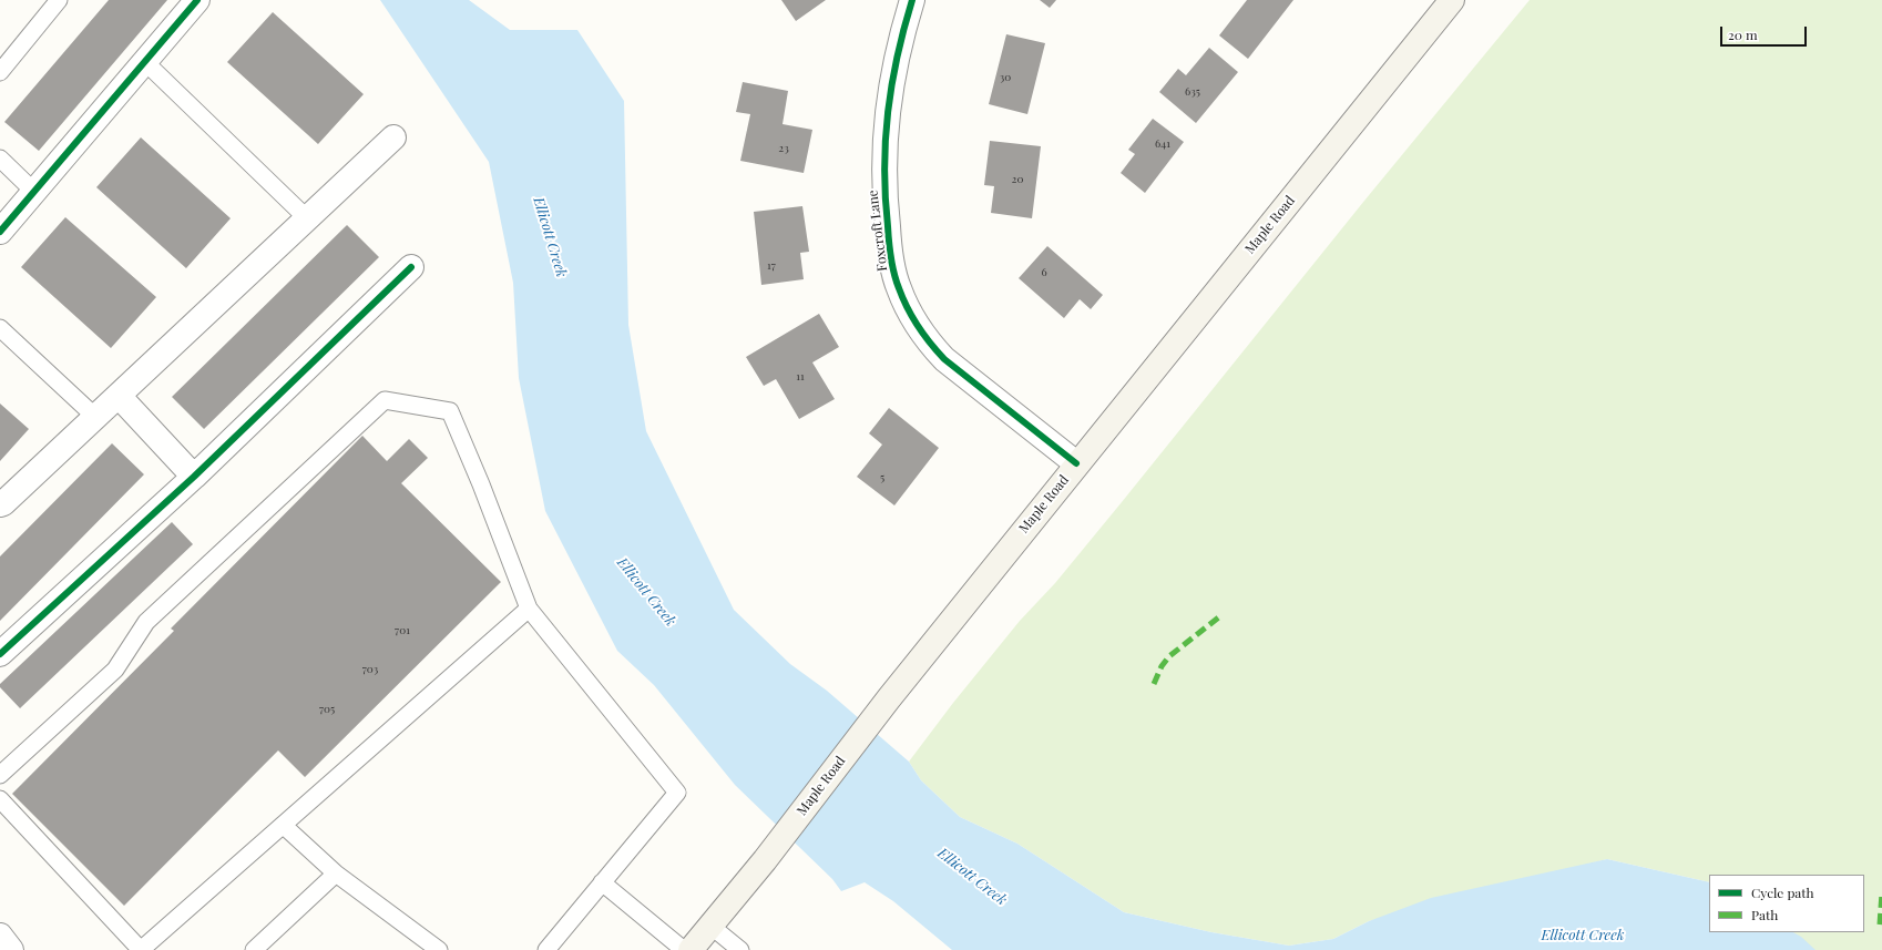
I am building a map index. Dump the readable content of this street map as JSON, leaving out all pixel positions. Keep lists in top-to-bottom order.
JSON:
{
  "streets": {
    "main road": ["Maple Road"],
    "street": ["Foxcroft Lane"]
  },
  "crossings": [
    ["Maple Road", "Foxcroft Lane"]
  ],
  "water": ["Ellicott Creek"],
  "house_numbers": [
    "30",
    "635",
    "641",
    "23",
    "20",
    "17",
    "6",
    "11",
    "5",
    "701",
    "703",
    "705"
  ],
  "legend": ["Cycle path", "Path"],
  "scale_bar": "20 m"
}
